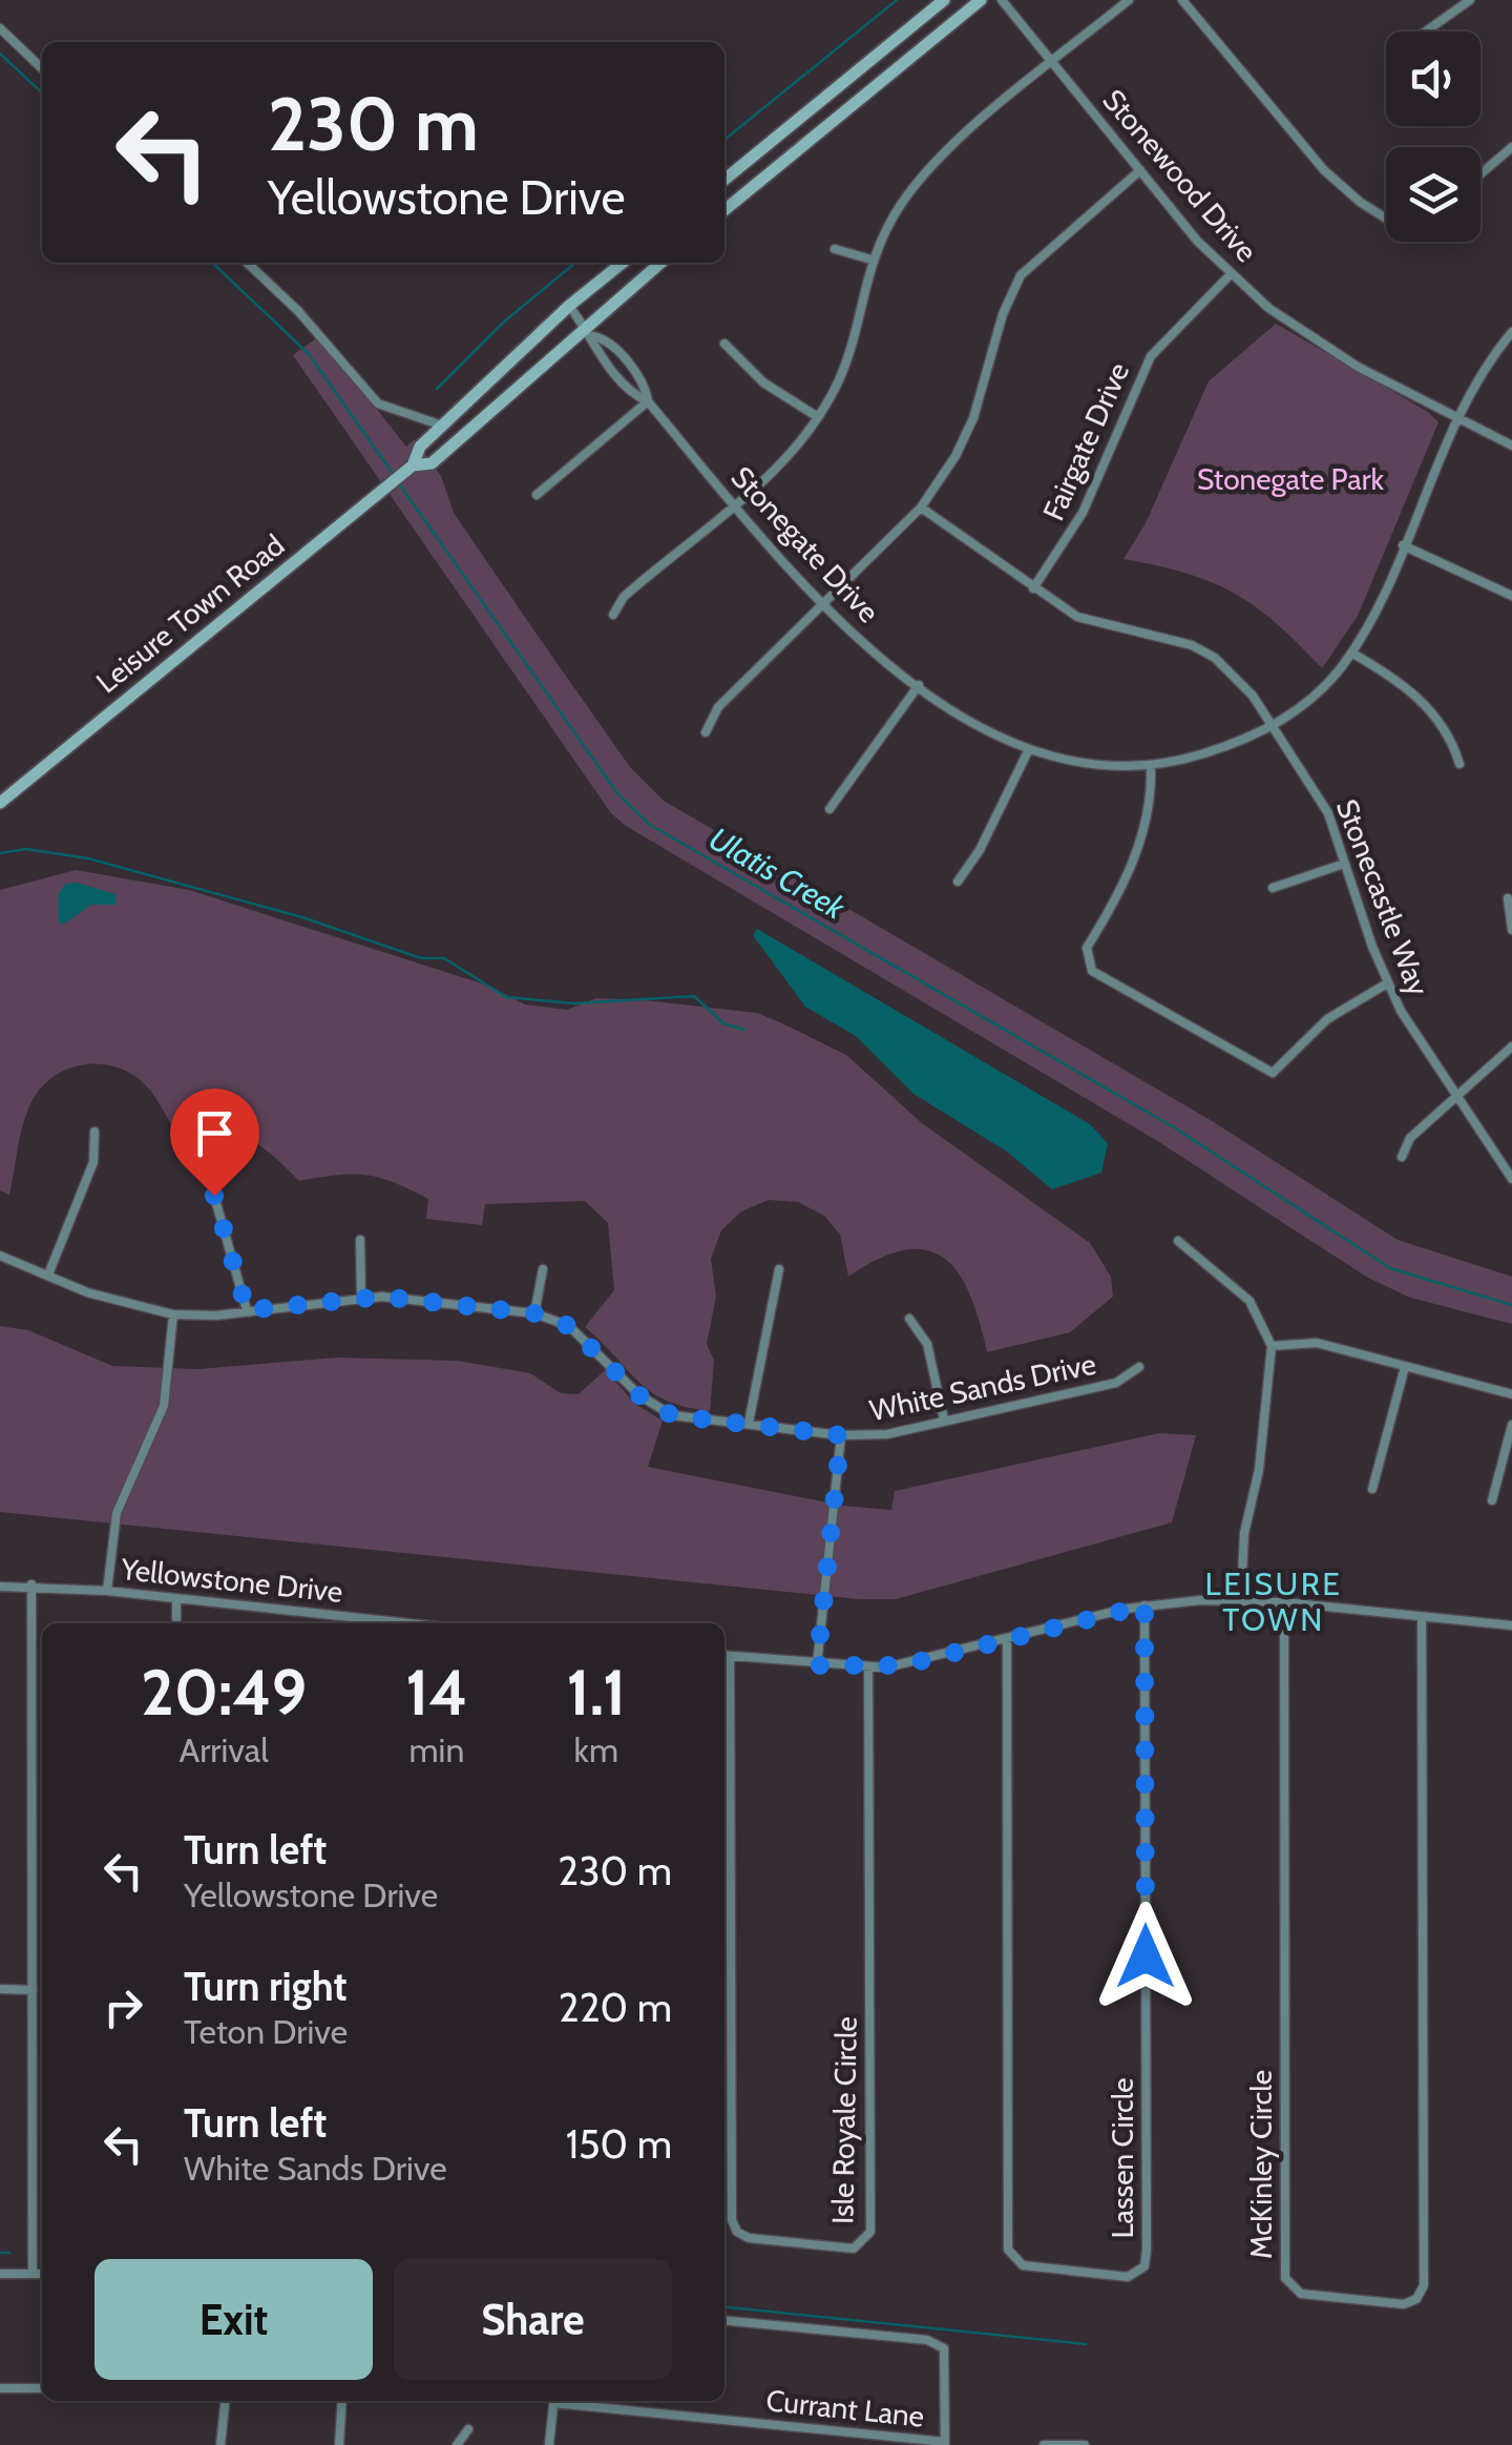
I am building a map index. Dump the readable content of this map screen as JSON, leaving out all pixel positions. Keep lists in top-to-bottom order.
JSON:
{
  "streets": {
    "main road": ["Leisure Town Road"],
    "street": [
      "Stonewood Drive",
      "Fairgate Drive",
      "Stonegate Drive",
      "Stonecastle Way",
      "White Sands Drive",
      "Yellowstone Drive",
      "Isle Royale Circle",
      "Lassen Circle",
      "McKinley Circle",
      "Currant Lane"
    ]
  },
  "crossings": [
    ["Stonewood Drive", "Fairgate Drive"],
    ["Stonewood Drive", "Stonegate Drive"],
    ["Fairgate Drive", "Stonecastle Way"],
    ["Stonegate Drive", "Leisure Town Road"],
    ["Stonegate Drive", "Stonecastle Way"]
  ],
  "districts": ["LEISURE TOWN"],
  "water": ["Ulatis Creek"],
  "parks": ["Stonegate Park"],
  "page": {
    "turn": ["230 m", "Yellowstone Drive"],
    "eta": [
      "20:49",
      "Arrival",
      "14",
      "min",
      "1.1",
      "km"
    ],
    "list": [
      {
        "name": "Turn left",
        "note": "Yellowstone Drive",
        "value": "230 m"
      },
      {
        "name": "Turn right",
        "note": "Teton Drive",
        "value": "220 m"
      },
      {
        "name": "Turn left",
        "note": "White Sands Drive",
        "value": "150 m"
      }
    ],
    "buttons": ["Exit", "Share"]
  }
}
